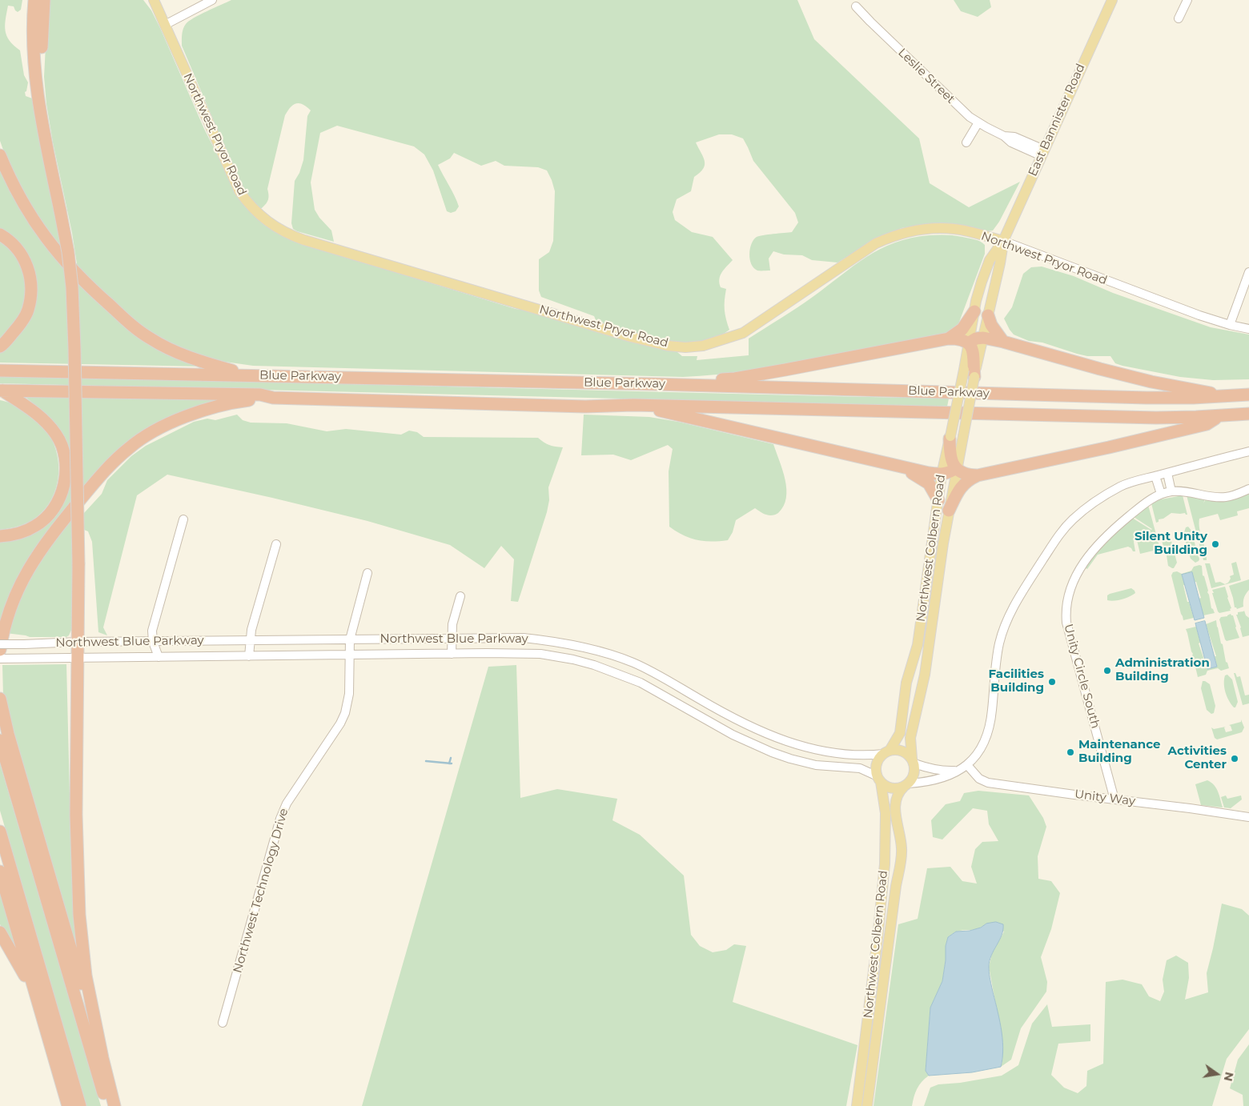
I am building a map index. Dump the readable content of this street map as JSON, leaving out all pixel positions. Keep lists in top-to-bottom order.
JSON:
{
  "streets": {
    "highway": ["Blue Parkway"],
    "main road": ["East Bannister Road", "Northwest Pryor Road", "Northwest Colbern Road"],
    "street": [
      "Leslie Street",
      "Northwest Blue Parkway",
      "Unity Circle South",
      "Unity Way",
      "Northwest Technology Drive"
    ]
  },
  "crossings": [
    ["Leslie Street", "East Bannister Road"],
    ["East Bannister Road", "Northwest Pryor Road"],
    ["East Bannister Road", "Northwest Colbern Road"],
    ["Northwest Colbern Road", "Northwest Blue Parkway"],
    ["Northwest Blue Parkway", "Northwest Technology Drive"],
    ["Unity Circle South", "Unity Way"]
  ],
  "places": [
    "Silent Unity Building",
    "Administration Building",
    "Facilities Building",
    "Maintenance Building",
    "Activities Center"
  ],
  "north": "right"
}
